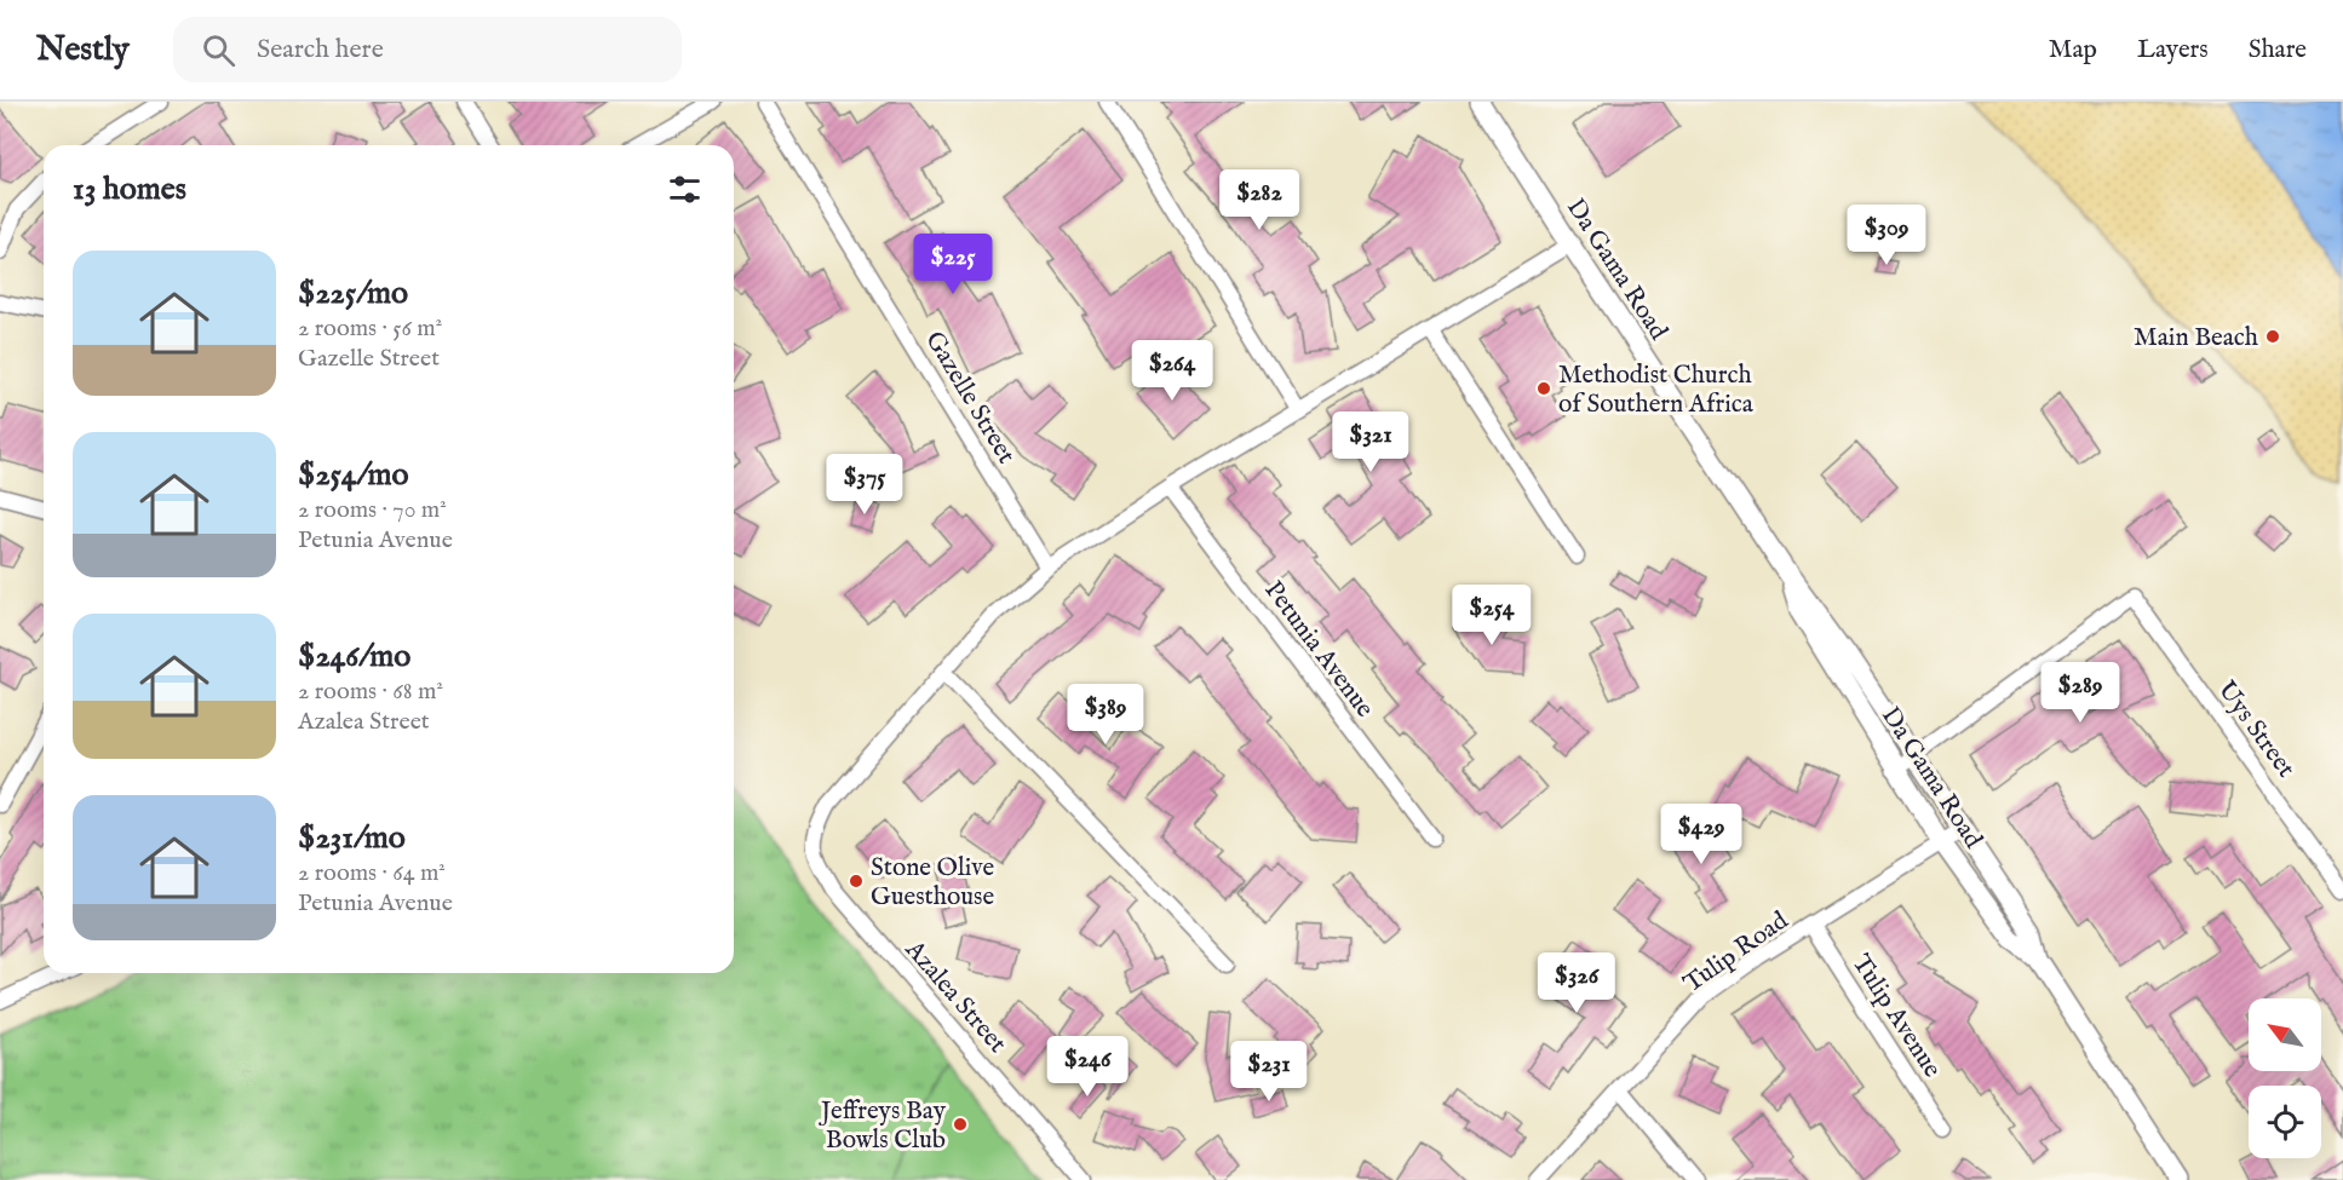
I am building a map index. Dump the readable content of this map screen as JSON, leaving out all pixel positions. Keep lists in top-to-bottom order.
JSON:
{
  "streets": {
    "street": [
      "Da Gama Road",
      "Gazelle Street",
      "Petunia Avenue",
      "Uys Street",
      "Tulip Road",
      "Azalea Street",
      "Tulip Avenue"
    ]
  },
  "crossings": [
    ["Da Gama Road", "Uys Street"],
    ["Da Gama Road", "Tulip Road"],
    ["Tulip Road", "Tulip Avenue"]
  ],
  "places": [
    "Main Beach",
    "Methodist Church of Southern Africa",
    "Stone Olive Guesthouse",
    "Jeffreys Bay Bowls Club"
  ],
  "north": "top left",
  "page": {
    "header": "Nestly",
    "search": "Search here",
    "nav": ["Map", "Layers", "Share"],
    "heading": "13 homes",
    "price": [
      "$282",
      "$309",
      "$225",
      "$264",
      "$321",
      "$375",
      "$254",
      "$289",
      "$389",
      "$429",
      "$326",
      "$246",
      "$231"
    ],
    "list": [
      {
        "name": "$225/mo",
        "note": "2 rooms · 56 m² · Gazelle Street"
      },
      {
        "name": "$254/mo",
        "note": "2 rooms · 70 m² · Petunia Avenue"
      },
      {
        "name": "$246/mo",
        "note": "2 rooms · 68 m² · Azalea Street"
      },
      {
        "name": "$231/mo",
        "note": "2 rooms · 64 m² · Petunia Avenue"
      }
    ]
  }
}
